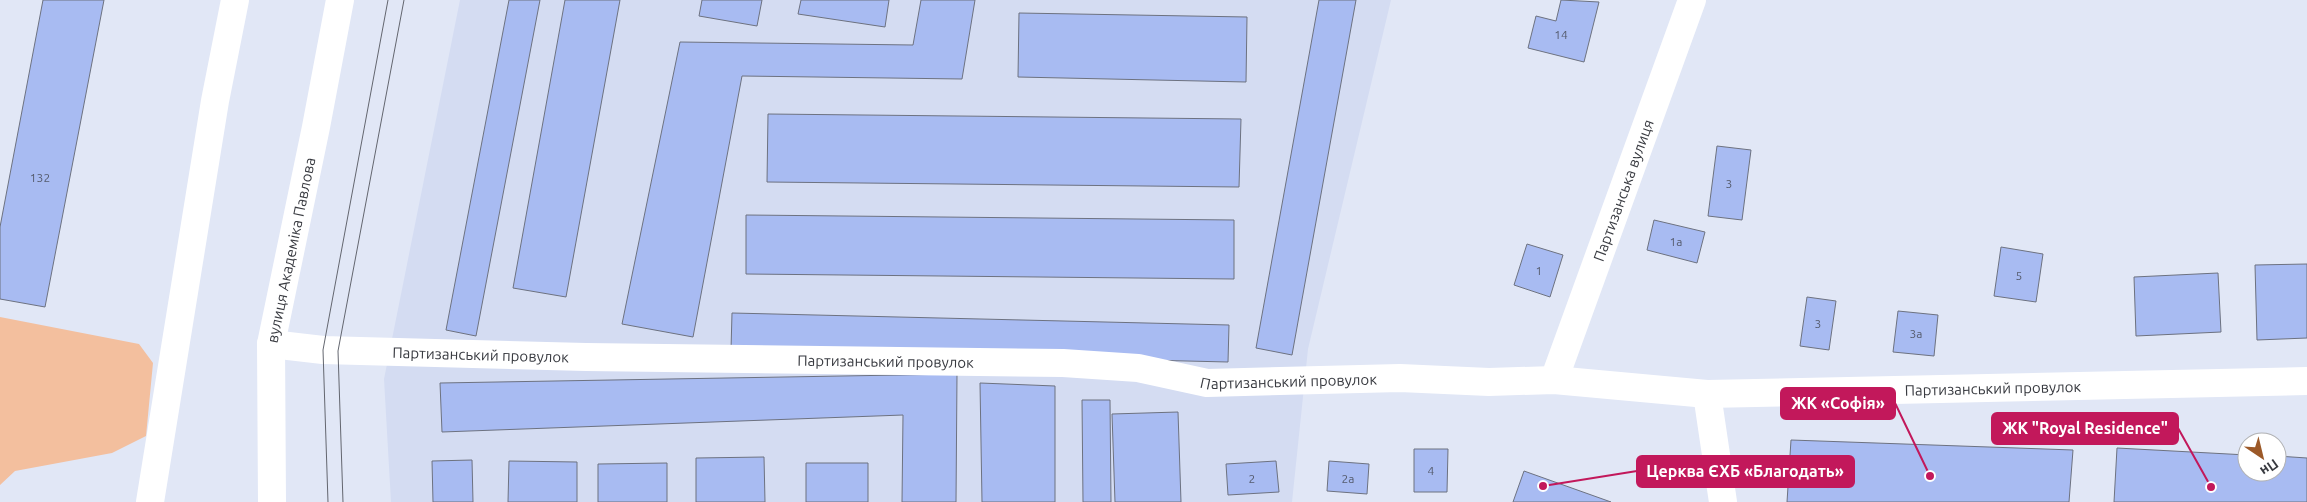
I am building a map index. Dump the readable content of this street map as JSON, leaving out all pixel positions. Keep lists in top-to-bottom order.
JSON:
{
  "streets": {
    "street": ["Партизанська вулиця", "вулиця Академіка Павлова", "Партизанський провулок"]
  },
  "crossings": [
    ["Партизанська вулиця", "Партизанський провулок"],
    ["вулиця Академіка Павлова", "Партизанський провулок"]
  ],
  "places": ["ЖК «Софія»", "Церква ЄХБ «Благодать»", "ЖК \"Royal Residence\""],
  "house_numbers": [
    "14",
    "132",
    "3",
    "1а",
    "1",
    "5",
    "3",
    "3а",
    "4",
    "2",
    "2а"
  ],
  "north": "bottom right"
}
